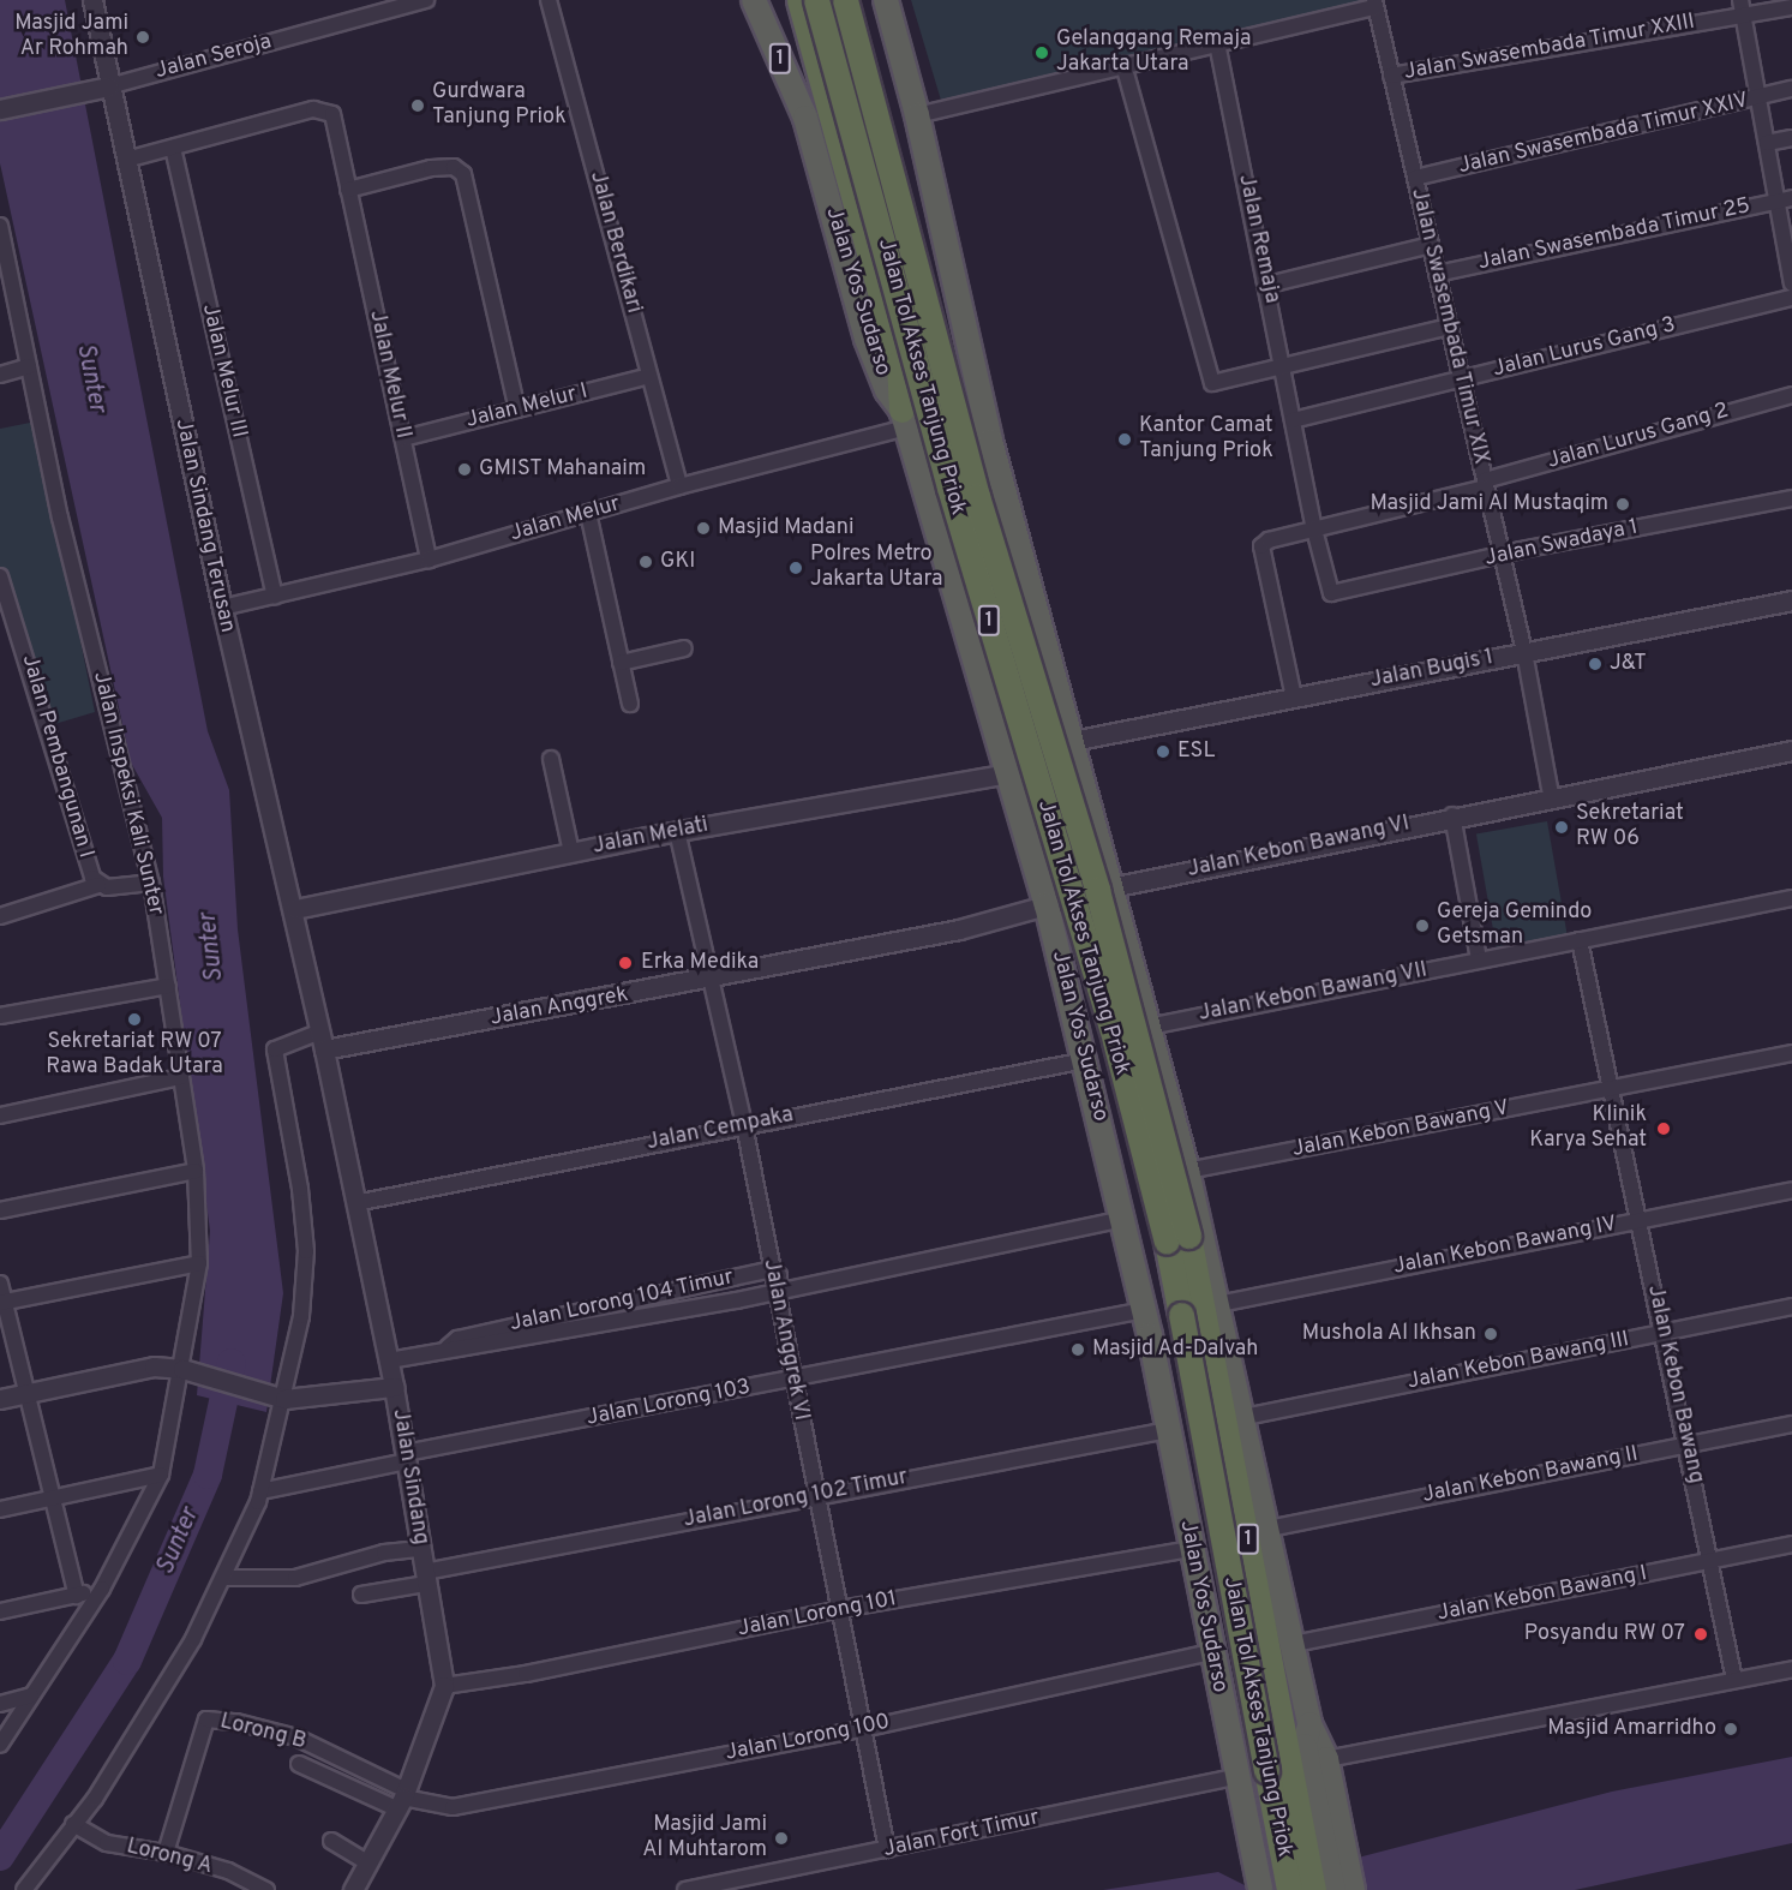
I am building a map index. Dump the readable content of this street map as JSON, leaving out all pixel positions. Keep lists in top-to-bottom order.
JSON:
{
  "streets": {
    "highway": ["1", "Jalan Yos Sudarso", "Jalan Tol Akses Tanjung Priok"],
    "street": [
      "Jalan Swasembada Timur XXIII",
      "Jalan Seroja",
      "Jalan Swasembada Timur XXIV",
      "Jalan Swasembada Timur 25",
      "Jalan Remaja",
      "Jalan Berdikari",
      "Jalan Swasembada Timur XIX",
      "Jalan Lurus Gang 3",
      "Jalan Melur III",
      "Jalan Melur II",
      "Jalan Melur I",
      "Jalan Lurus Gang 2",
      "Jalan Melur",
      "Jalan Sindang Terusan",
      "Jalan Swadaya 1",
      "Jalan Bugis 1",
      "Jalan Pembangunan I",
      "Jalan Inspeksi Kali Sunter",
      "Jalan Melati",
      "Jalan Kebon Bawang VI",
      "Jalan Kebon Bawang VII",
      "Jalan Anggrek",
      "Jalan Cempaka",
      "Jalan Kebon Bawang V",
      "Jalan Kebon Bawang IV",
      "Jalan Lorong 104 Timur",
      "Jalan Anggrek VI",
      "Jalan Kebon Bawang III",
      "Jalan Kebon Bawang",
      "Jalan Lorong 103",
      "Jalan Kebon Bawang II",
      "Jalan Sindang",
      "Jalan Lorong 102 Timur",
      "Jalan Kebon Bawang I",
      "Jalan Lorong 101",
      "Lorong B",
      "Jalan Lorong 100",
      "Jalan Fort Timur",
      "Lorong A"
    ]
  },
  "crossings": [
    ["Jalan Swasembada Timur XXIII", "Jalan Swasembada Timur XIX"],
    ["Jalan Seroja", "Jalan Sindang Terusan"],
    ["1", "Jalan Bugis 1"],
    ["1", "Jalan Kebon Bawang VI"],
    ["1", "Jalan Kebon Bawang VII"],
    ["1", "Jalan Kebon Bawang V"],
    ["1", "Jalan Kebon Bawang IV"],
    ["1", "Jalan Kebon Bawang III"],
    ["1", "Jalan Kebon Bawang II"],
    ["1", "Jalan Kebon Bawang I"],
    ["Jalan Swasembada Timur XXIV", "Jalan Swasembada Timur XIX"],
    ["Jalan Swasembada Timur 25", "Jalan Swasembada Timur XIX"],
    ["Jalan Remaja", "Jalan Lurus Gang 3"],
    ["Jalan Remaja", "Jalan Lurus Gang 2"],
    ["Jalan Remaja", "Jalan Swadaya 1"],
    ["Jalan Berdikari", "Jalan Melur I"],
    ["Jalan Berdikari", "Jalan Melur"],
    ["Jalan Yos Sudarso", "Jalan Melur"],
    ["Jalan Yos Sudarso", "Jalan Melati"],
    ["Jalan Yos Sudarso", "Jalan Kebon Bawang VI"],
    ["Jalan Yos Sudarso", "Jalan Anggrek"],
    ["Jalan Yos Sudarso", "Jalan Cempaka"],
    ["Jalan Yos Sudarso", "Jalan Lorong 104 Timur"],
    ["Jalan Yos Sudarso", "Jalan Lorong 103"],
    ["Jalan Yos Sudarso", "Jalan Lorong 102 Timur"],
    ["Jalan Yos Sudarso", "Jalan Lorong 101"],
    ["Jalan Yos Sudarso", "Jalan Lorong 100"],
    ["Jalan Yos Sudarso", "Jalan Fort Timur"],
    ["Jalan Swasembada Timur XIX", "Jalan Lurus Gang 3"],
    ["Jalan Swasembada Timur XIX", "Jalan Lurus Gang 2"],
    ["Jalan Swasembada Timur XIX", "Jalan Swadaya 1"],
    ["Jalan Swasembada Timur XIX", "Jalan Bugis 1"],
    ["Jalan Melur III", "Jalan Melur II"],
    ["Jalan Melur III", "Jalan Melur"],
    ["Jalan Melur II", "Jalan Melur I"],
    ["Jalan Melur II", "Jalan Melur"],
    ["Jalan Melur II", "Jalan Sindang Terusan"],
    ["Jalan Lurus Gang 2", "Jalan Bugis 1"],
    ["Jalan Melur", "Jalan Sindang Terusan"],
    ["Jalan Sindang Terusan", "Jalan Melati"],
    ["Jalan Sindang Terusan", "Jalan Anggrek"],
    ["Jalan Sindang Terusan", "Jalan Sindang"],
    ["Jalan Pembangunan I", "Jalan Inspeksi Kali Sunter"],
    ["Jalan Melati", "Jalan Anggrek VI"],
    ["Jalan Kebon Bawang VI", "Jalan Anggrek"],
    ["Jalan Anggrek", "Jalan Anggrek VI"],
    ["Jalan Anggrek", "Jalan Sindang"],
    ["Jalan Cempaka", "Jalan Anggrek VI"],
    ["Jalan Cempaka", "Jalan Sindang"],
    ["Jalan Kebon Bawang V", "Jalan Kebon Bawang"],
    ["Jalan Kebon Bawang IV", "Jalan Kebon Bawang"],
    ["Jalan Lorong 104 Timur", "Jalan Anggrek VI"],
    ["Jalan Lorong 104 Timur", "Jalan Sindang"],
    ["Jalan Anggrek VI", "Jalan Lorong 103"],
    ["Jalan Anggrek VI", "Jalan Lorong 102 Timur"],
    ["Jalan Anggrek VI", "Jalan Lorong 101"],
    ["Jalan Anggrek VI", "Jalan Lorong 100"],
    ["Jalan Anggrek VI", "Jalan Fort Timur"],
    ["Jalan Kebon Bawang III", "Jalan Kebon Bawang"],
    ["Jalan Kebon Bawang", "Jalan Kebon Bawang II"],
    ["Jalan Kebon Bawang", "Jalan Kebon Bawang I"],
    ["Jalan Lorong 103", "Jalan Sindang"],
    ["Jalan Sindang", "Jalan Lorong 102 Timur"],
    ["Jalan Sindang", "Jalan Lorong 101"],
    ["Jalan Sindang", "Lorong B"],
    ["Jalan Sindang", "Jalan Lorong 100"],
    ["Lorong B", "Jalan Lorong 100"],
    ["Lorong B", "Lorong A"]
  ],
  "water": ["Sunter"],
  "places": [
    "Masjid Jami Ar Rohmah",
    "Gelanggang Remaja Jakarta Utara",
    "Gurdwara Tanjung Priok",
    "Kantor Camat Tanjung Priok",
    "GMIST Mahanaim",
    "Masjid Jami Al Mustaqim",
    "Masjid Madani",
    "GKI",
    "Polres Metro Jakarta Utara",
    "J&T",
    "ESL",
    "Sekretariat RW 06",
    "Gereja Gemindo Getsman",
    "Erka Medika",
    "Sekretariat RW 07 Rawa Badak Utara",
    "Klinik Karya Sehat",
    "Mushola Al Ikhsan",
    "Masjid Ad-Dalvah",
    "Posyandu RW 07",
    "Masjid Amarridho",
    "Masjid Jami Al Muhtarom"
  ]
}
